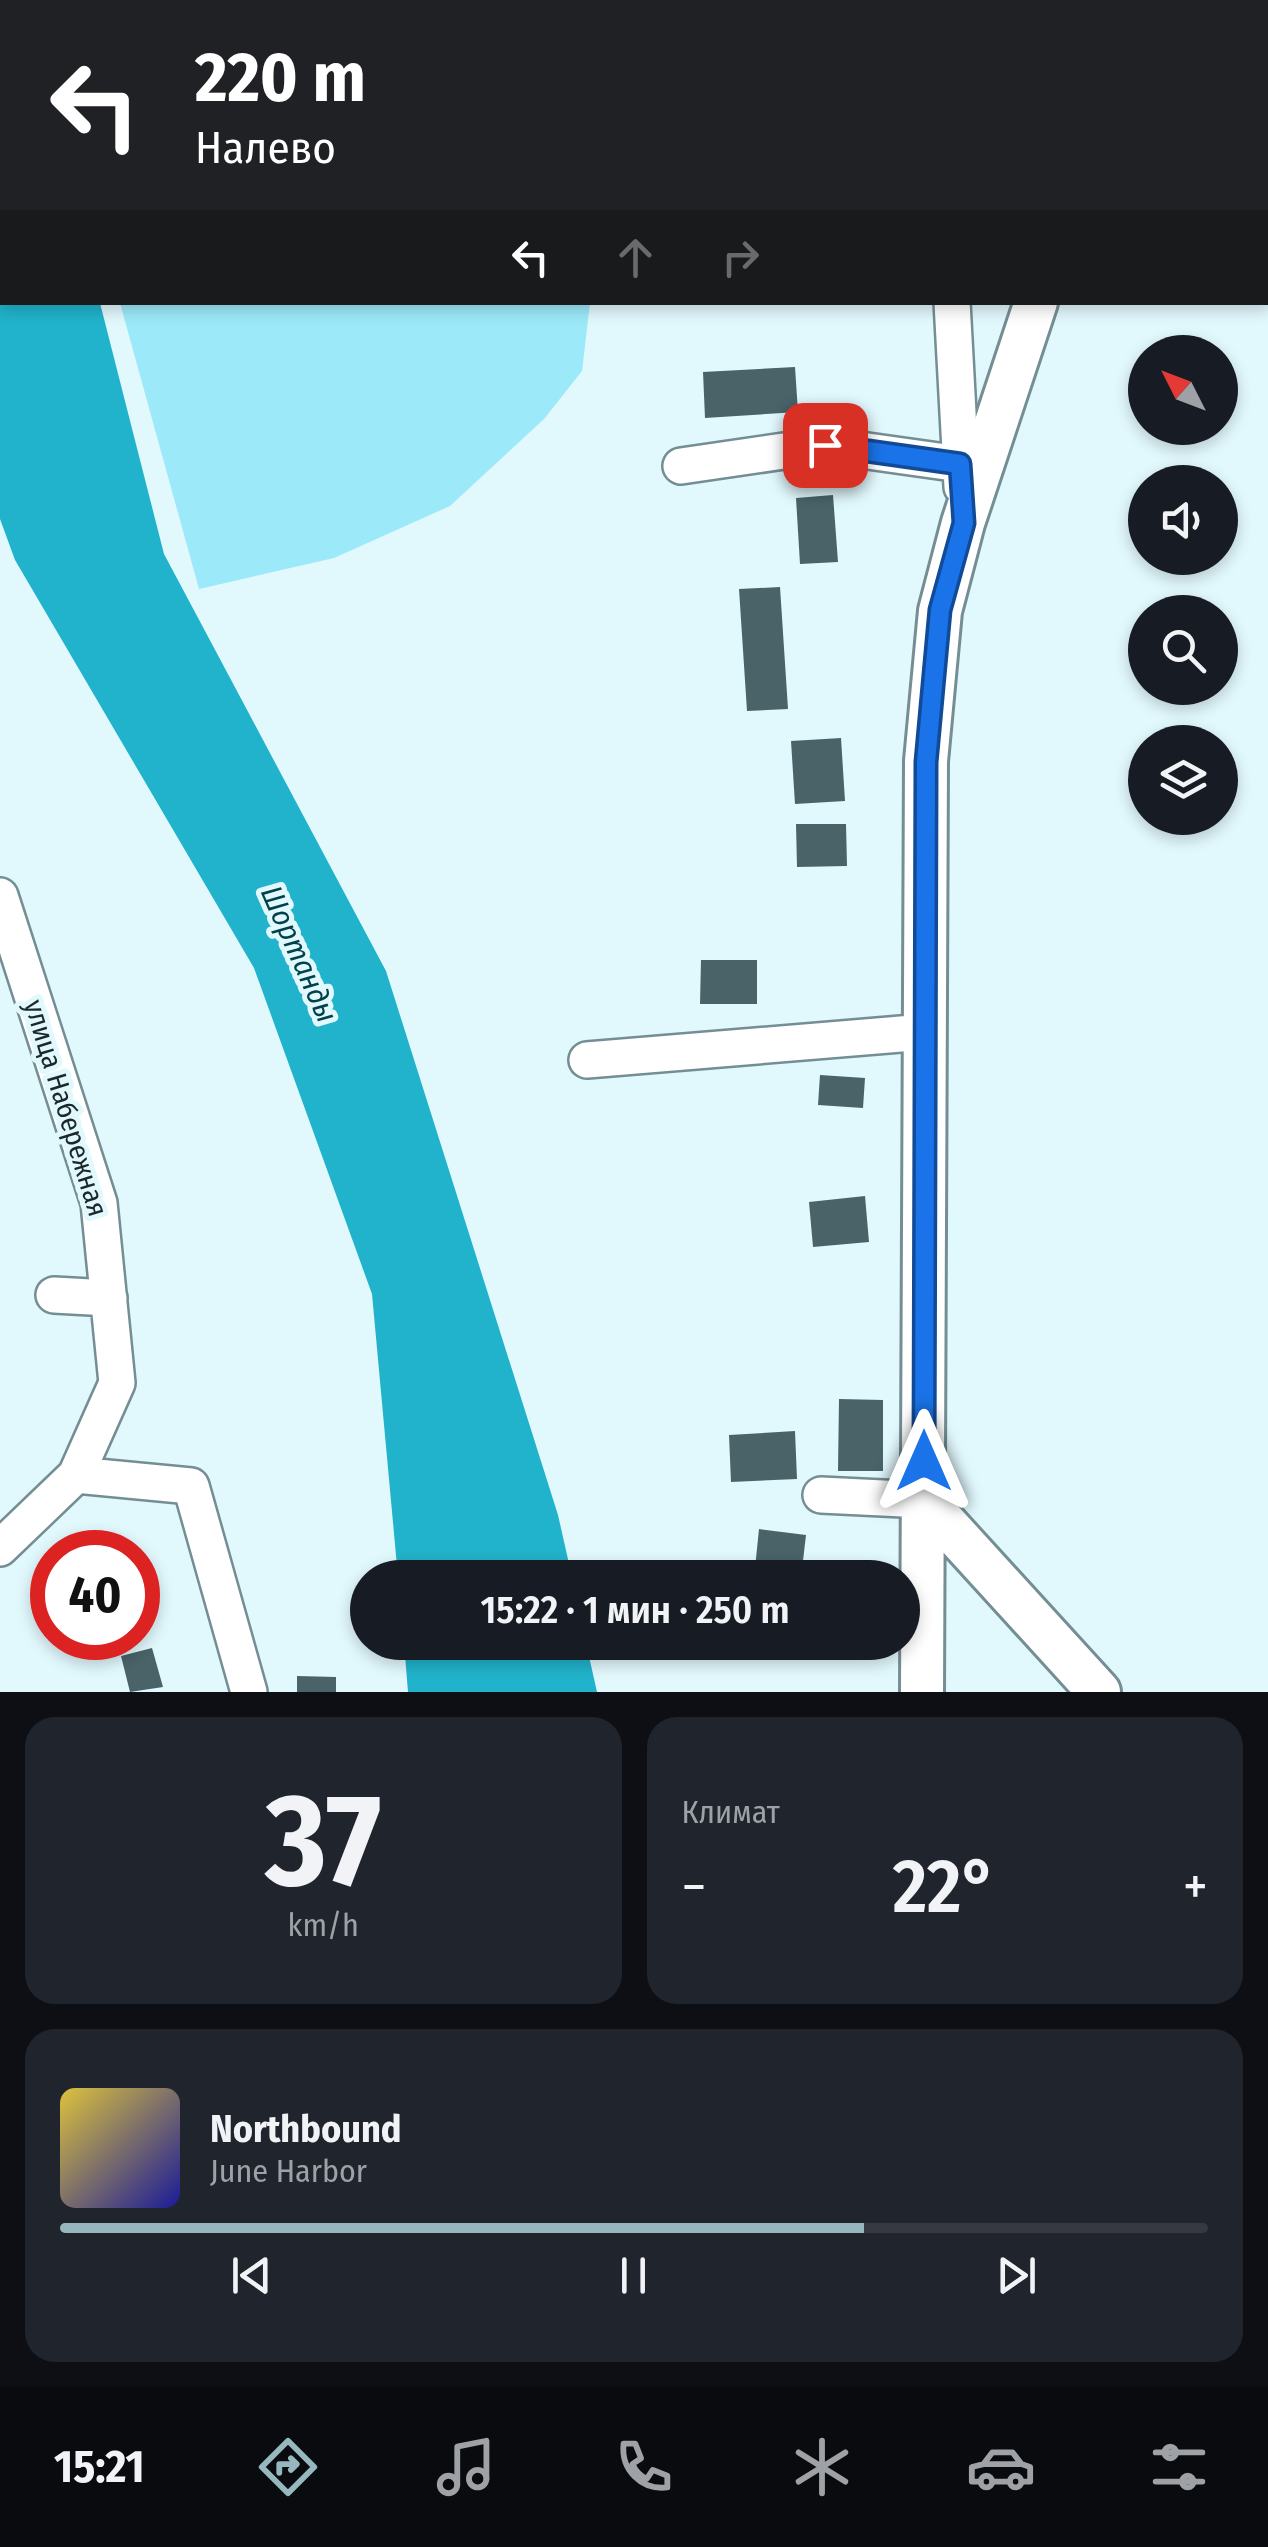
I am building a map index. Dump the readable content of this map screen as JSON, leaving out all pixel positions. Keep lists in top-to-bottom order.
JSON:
{
  "streets": {
    "street": ["улица Набережная"]
  },
  "water": ["Шортанды"],
  "north": "top left",
  "page": {
    "turn": ["220 m", "Налево"],
    "limit": "40",
    "trip": "15:22 · 1 мин · 250 m",
    "tile": [
      ["37", "km/h"],
      "Климат"
    ],
    "heat": ["−", "22°", "+"],
    "song": ["Northbound", "June Harbor"],
    "tabs": "15:21"
  }
}
